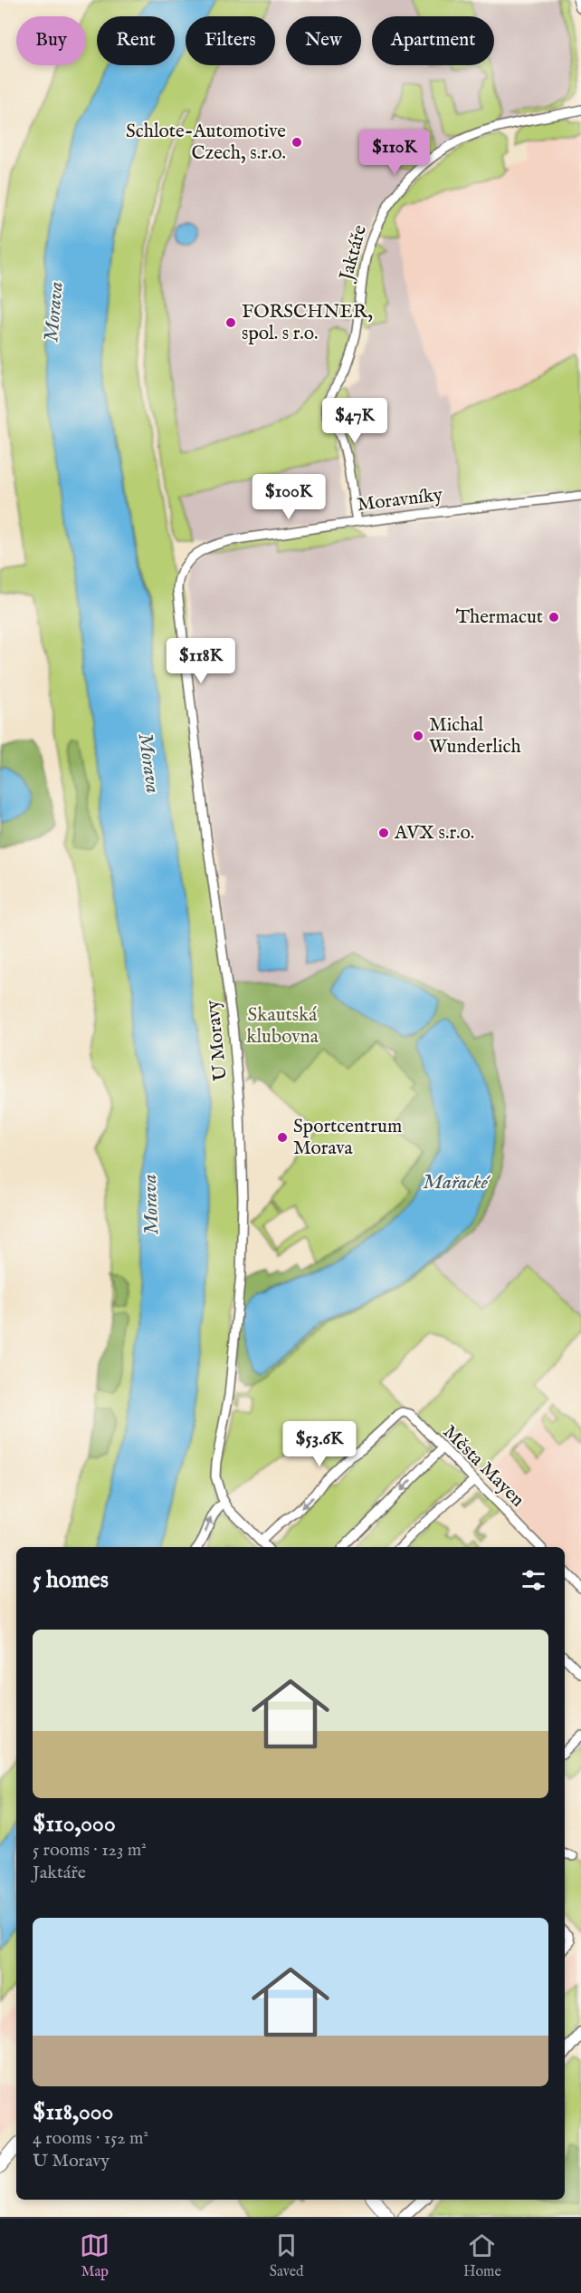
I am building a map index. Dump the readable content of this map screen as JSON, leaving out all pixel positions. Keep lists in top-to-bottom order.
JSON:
{
  "streets": {
    "street": [
      "Jaktáře",
      "Moravníky",
      "U Moravy",
      "Města Mayen"
    ]
  },
  "crossings": [
    ["Jaktáře", "Moravníky"],
    ["Moravníky", "U Moravy"]
  ],
  "water": ["Morava", "Mařacké"],
  "parks": ["Skautská klubovna"],
  "places": [
    "Schlote-Automotive Czech, s.r.o.",
    "FORSCHNER, spol. s r.o.",
    "Thermacut",
    "Michal Wunderlich",
    "AVX s.r.o.",
    "Sportcentrum Morava"
  ],
  "page": {
    "chip": [
      "Buy",
      "Rent",
      "Filters",
      "New",
      "Apartment"
    ],
    "price": [
      "$110K",
      "$47K",
      "$100K",
      "$118K",
      "$53.6K"
    ],
    "heading": "5 homes",
    "list": [
      {
        "name": "$110,000",
        "note": "5 rooms · 123 m² · Jaktáře"
      },
      {
        "name": "$118,000",
        "note": "4 rooms · 152 m² · U Moravy"
      }
    ],
    "tabs": ["Map", "Saved", "Home"]
  }
}
